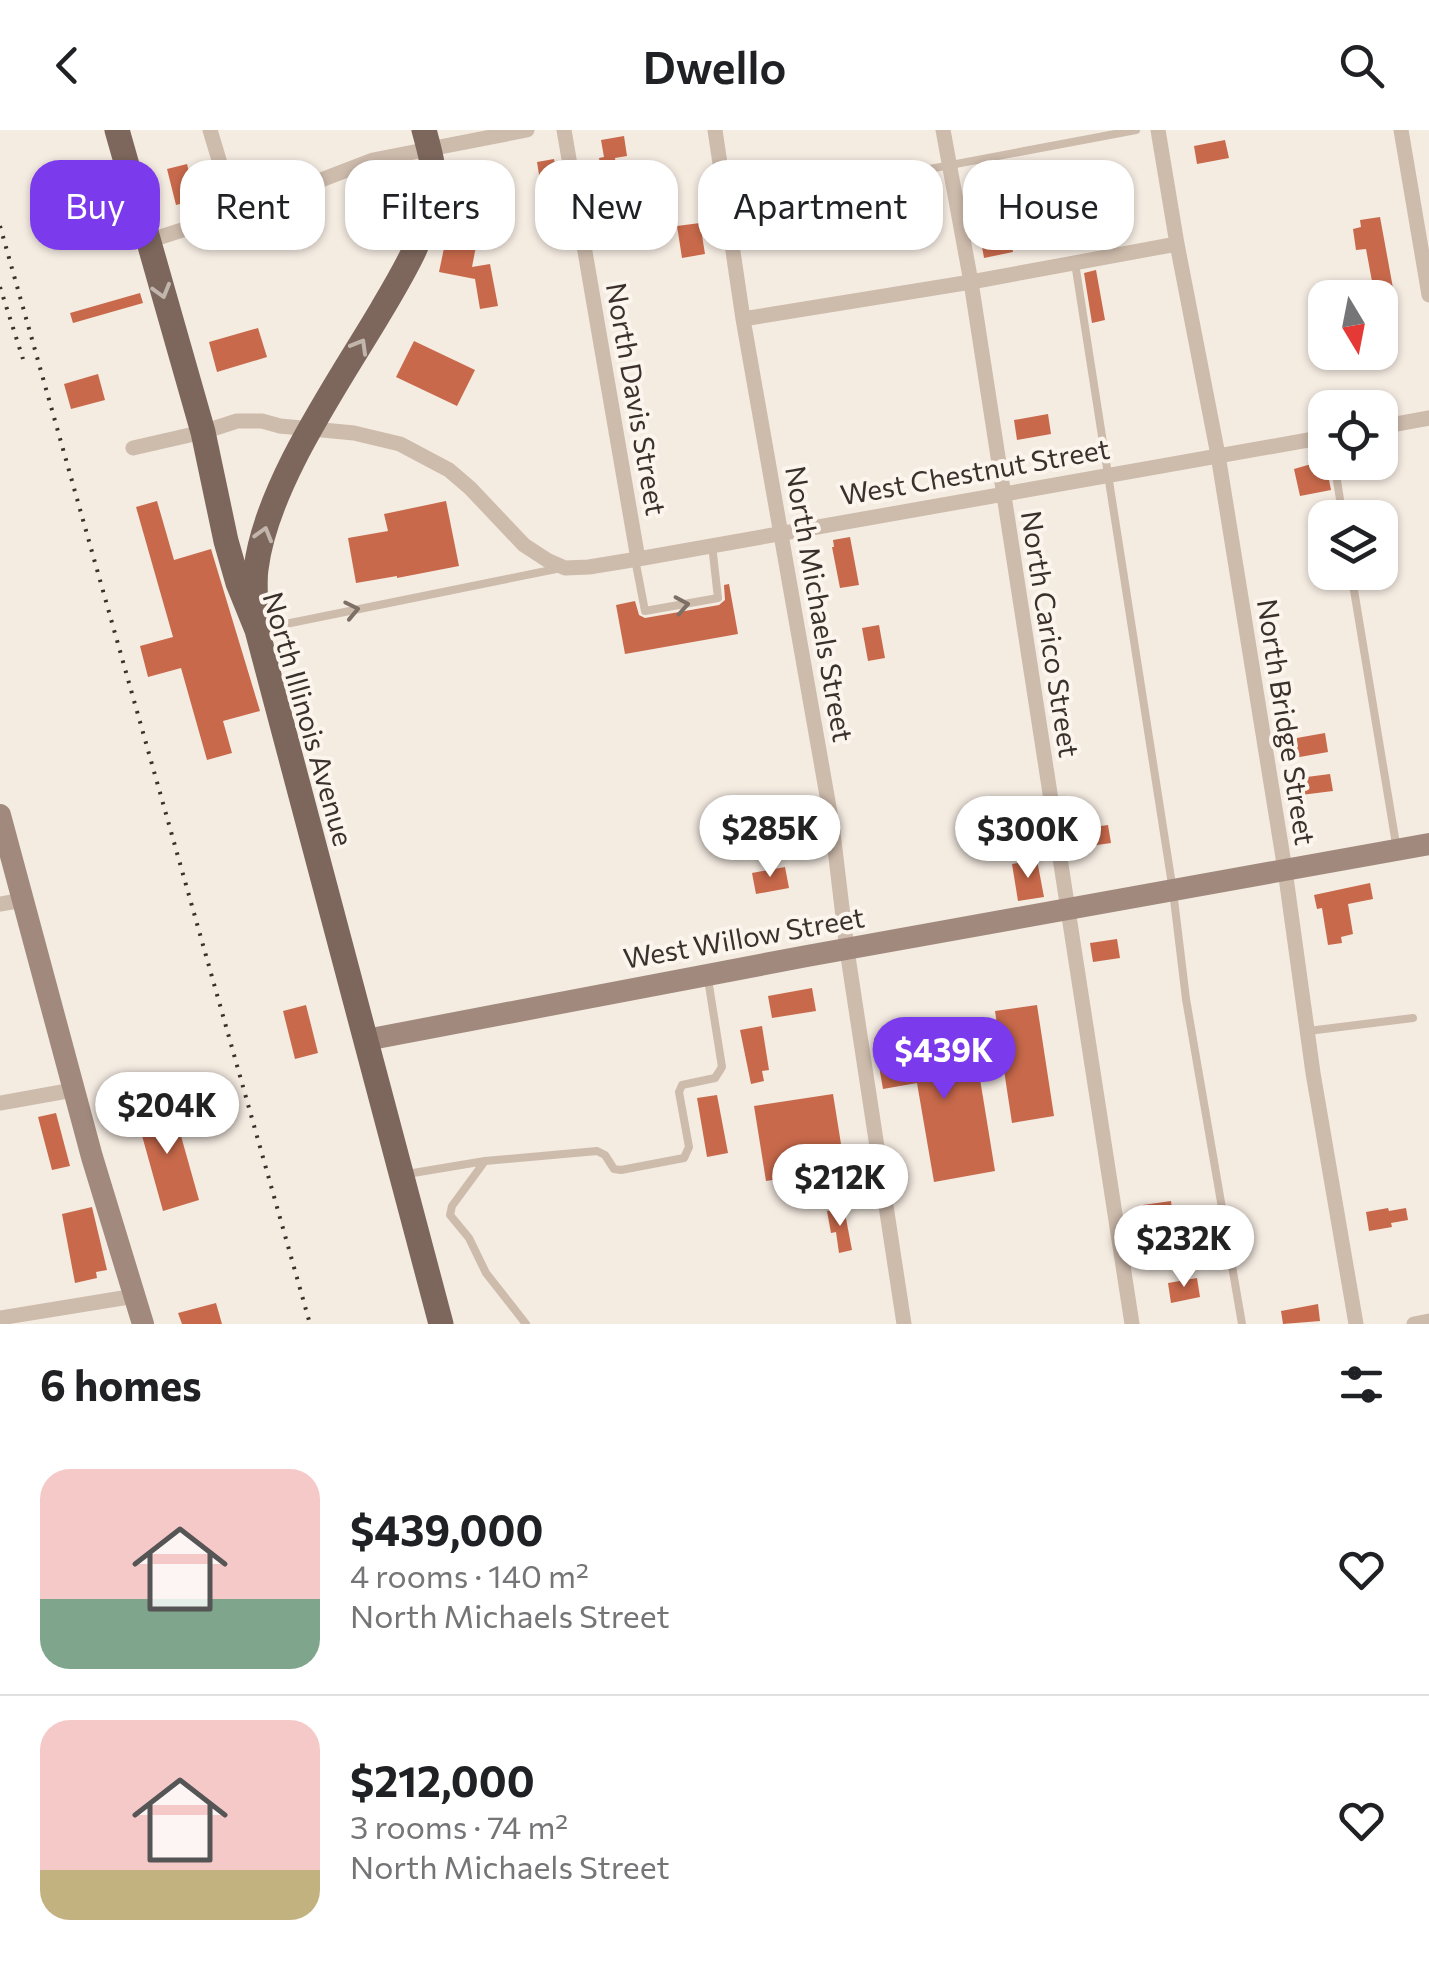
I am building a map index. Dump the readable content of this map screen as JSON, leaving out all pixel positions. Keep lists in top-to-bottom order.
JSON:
{
  "streets": {
    "main road": ["North Illinois Avenue"],
    "street": [
      "North Davis Street",
      "West Chestnut Street",
      "North Michaels Street",
      "North Carico Street",
      "North Bridge Street",
      "West Willow Street"
    ]
  },
  "crossings": [
    ["North Davis Street", "West Chestnut Street"],
    ["West Chestnut Street", "North Michaels Street"],
    ["West Chestnut Street", "North Carico Street"],
    ["West Chestnut Street", "North Bridge Street"],
    ["North Michaels Street", "West Willow Street"],
    ["North Carico Street", "West Willow Street"],
    ["North Illinois Avenue", "West Willow Street"],
    ["North Bridge Street", "West Willow Street"]
  ],
  "north": "bottom",
  "page": {
    "header": "Dwello",
    "chip": [
      "Buy",
      "Rent",
      "Filters",
      "New",
      "Apartment",
      "House"
    ],
    "price": [
      "$285K",
      "$300K",
      "$439K",
      "$204K",
      "$212K",
      "$232K"
    ],
    "heading": "6 homes",
    "list": [
      {
        "name": "$439,000",
        "note": "4 rooms · 140 m² · North Michaels Street"
      },
      {
        "name": "$212,000",
        "note": "3 rooms · 74 m² · North Michaels Street"
      }
    ]
  }
}
